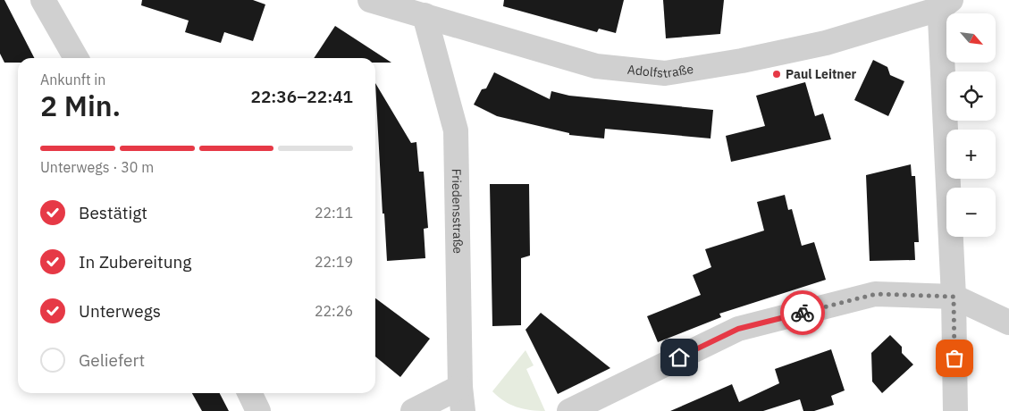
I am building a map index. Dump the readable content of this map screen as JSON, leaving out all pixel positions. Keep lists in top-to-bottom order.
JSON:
{
  "streets": {
    "street": ["Adolfstraße", "Friedensstraße"]
  },
  "crossings": [
    ["Adolfstraße", "Friedensstraße"]
  ],
  "places": ["Paul Leitner"],
  "north": "bottom right",
  "page": {
    "map_buttons": ["+", "−"],
    "heading": ["2 Min.", "Ankunft in", "22:36–22:41"],
    "bar": "Unterwegs · 30 m",
    "list": [
      ["Bestätigt", "22:11"],
      ["In Zubereitung", "22:19"],
      ["Unterwegs", "22:26"],
      "Geliefert"
    ]
  }
}
